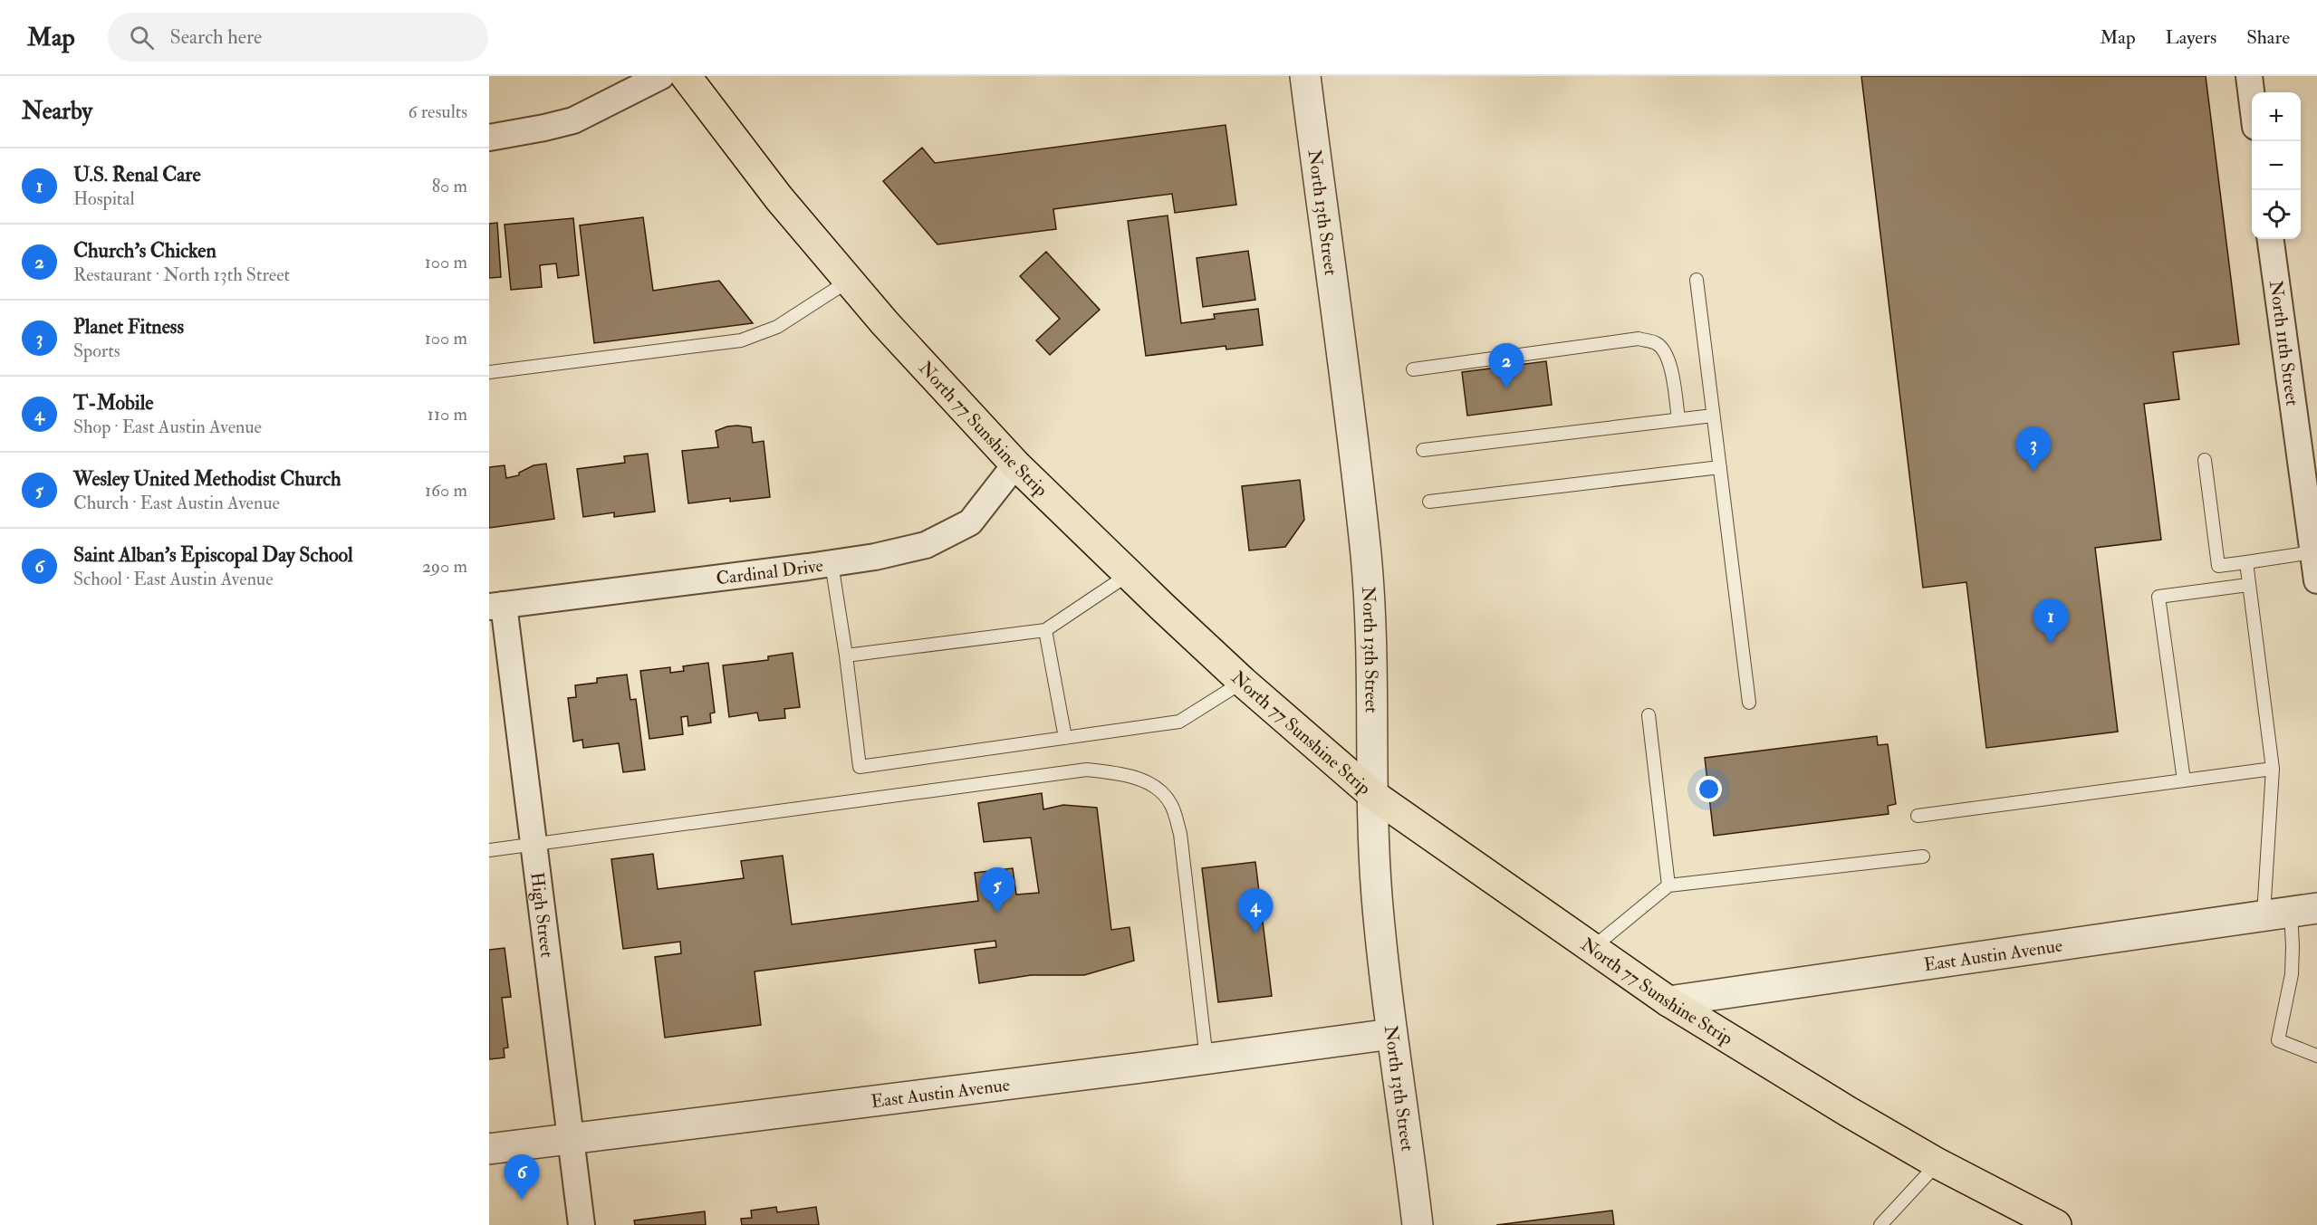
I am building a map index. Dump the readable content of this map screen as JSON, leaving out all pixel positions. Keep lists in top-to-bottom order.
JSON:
{
  "streets": {
    "main road": ["North 77 Sunshine Strip"],
    "street": [
      "North 13th Street",
      "North 11th Street",
      "Cardinal Drive",
      "High Street",
      "East Austin Avenue"
    ]
  },
  "crossings": [
    ["North 13th Street", "North 77 Sunshine Strip"],
    ["North 13th Street", "East Austin Avenue"],
    ["North 77 Sunshine Strip", "Cardinal Drive"],
    ["North 77 Sunshine Strip", "East Austin Avenue"],
    ["Cardinal Drive", "High Street"],
    ["High Street", "East Austin Avenue"]
  ],
  "page": {
    "header": "Map",
    "search": "Search here",
    "nav": ["Map", "Layers", "Share"],
    "heading": ["Nearby", "6 results"],
    "map_buttons": ["+", "−"],
    "list": [
      {
        "mark": "1",
        "name": "U.S. Renal Care",
        "note": "Hospital",
        "value": "80 m"
      },
      {
        "mark": "2",
        "name": "Church's Chicken",
        "note": "Restaurant · North 13th Street",
        "value": "100 m"
      },
      {
        "mark": "3",
        "name": "Planet Fitness",
        "note": "Sports",
        "value": "100 m"
      },
      {
        "mark": "4",
        "name": "T-Mobile",
        "note": "Shop · East Austin Avenue",
        "value": "110 m"
      },
      {
        "mark": "5",
        "name": "Wesley United Methodist Church",
        "note": "Church · East Austin Avenue",
        "value": "160 m"
      },
      {
        "mark": "6",
        "name": "Saint Alban's Episcopal Day School",
        "note": "School · East Austin Avenue",
        "value": "290 m"
      }
    ],
    "pins": [
      "2",
      "3",
      "1",
      "5",
      "4",
      "6"
    ]
  }
}
